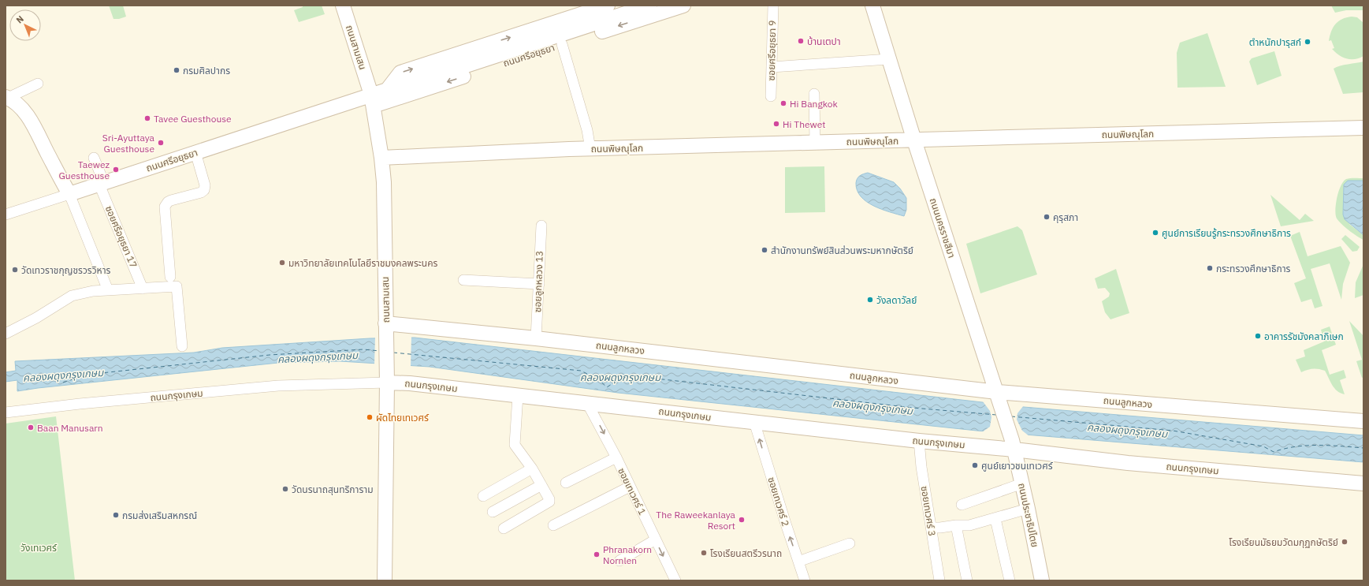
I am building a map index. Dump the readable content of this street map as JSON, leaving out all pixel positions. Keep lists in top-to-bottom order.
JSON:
{
  "streets": {
    "main road": [
      "ถนนสามเสน",
      "ถนนศรีอยุธยา",
      "ถนนพิษณุโลก",
      "ถนนนครราชสีมา",
      "ถนนลูกหลวง",
      "ถนนกรุงเกษม",
      "ถนนประชาธิปไตย"
    ],
    "street": [
      "ซอยศรีอยุธยา 9",
      "ซอยศรีอยุธยา 17",
      "ซอยลูกหลวง 13",
      "ซอยเทเวศร์ 1",
      "ซอยเทเวศร์ 2",
      "ซอยเทเวศร์ 3"
    ]
  },
  "crossings": [
    ["ถนนสามเสน", "ถนนศรีอยุธยา"],
    ["ถนนสามเสน", "ถนนพิษณุโลก"],
    ["ถนนสามเสน", "ถนนลูกหลวง"],
    ["ถนนสามเสน", "ถนนกรุงเกษม"],
    ["ถนนศรีอยุธยา", "ซอยศรีอยุธยา 17"],
    ["ถนนพิษณุโลก", "ถนนนครราชสีมา"],
    ["ถนนนครราชสีมา", "ถนนลูกหลวง"],
    ["ถนนนครราชสีมา", "ถนนกรุงเกษม"],
    ["ถนนนครราชสีมา", "ถนนประชาธิปไตย"],
    ["ซอยลูกหลวง 13", "ถนนลูกหลวง"],
    ["ถนนกรุงเกษม", "ซอยเทเวศร์ 1"],
    ["ถนนกรุงเกษม", "ซอยเทเวศร์ 2"],
    ["ถนนกรุงเกษม", "ซอยเทเวศร์ 3"],
    ["ถนนกรุงเกษม", "ถนนประชาธิปไตย"]
  ],
  "one_way": ["ซอยเทเวศร์ 2"],
  "water": ["คลองผดุงกรุงเกษม"],
  "parks": ["วังเทเวศร์"],
  "places": [
    "บ้านเตปา",
    "ตำหนักปารุสก์",
    "กรมศิลปากร",
    "Hi Bangkok",
    "Tavee Guesthouse",
    "Hi Thewet",
    "Sri-Ayuttaya Guesthouse",
    "Taewez Guesthouse",
    "คุรุสภา",
    "ศูนย์การเรียนรู้กระทรวงศึกษาธิการ",
    "สำนักงานทรัพย์สินส่วนพระมหากษัตริย์",
    "มหาวิทยาลัยเทคโนโลยีราชมงคลพระนคร",
    "กระทรวงศึกษาธิการ",
    "วัดเทวราชกุญชรวรวิหาร",
    "วังลดาวัลย์",
    "อาคารรัชมังคลาภิเษก",
    "ผัดไทยเทเวศร์",
    "Baan Manusarn",
    "ศูนย์เยาวชนเทเวศร์",
    "วัดนรนาถสุนทริการาม",
    "กรมส่งเสริมสหกรณ์",
    "The Raweekanlaya Resort",
    "โรงเรียนมัธยมวัดมกุฏกษัตริย์",
    "โรงเรียนสตรีวรนาถ",
    "Phranakorn Nornlen"
  ],
  "north": "top left"
}
